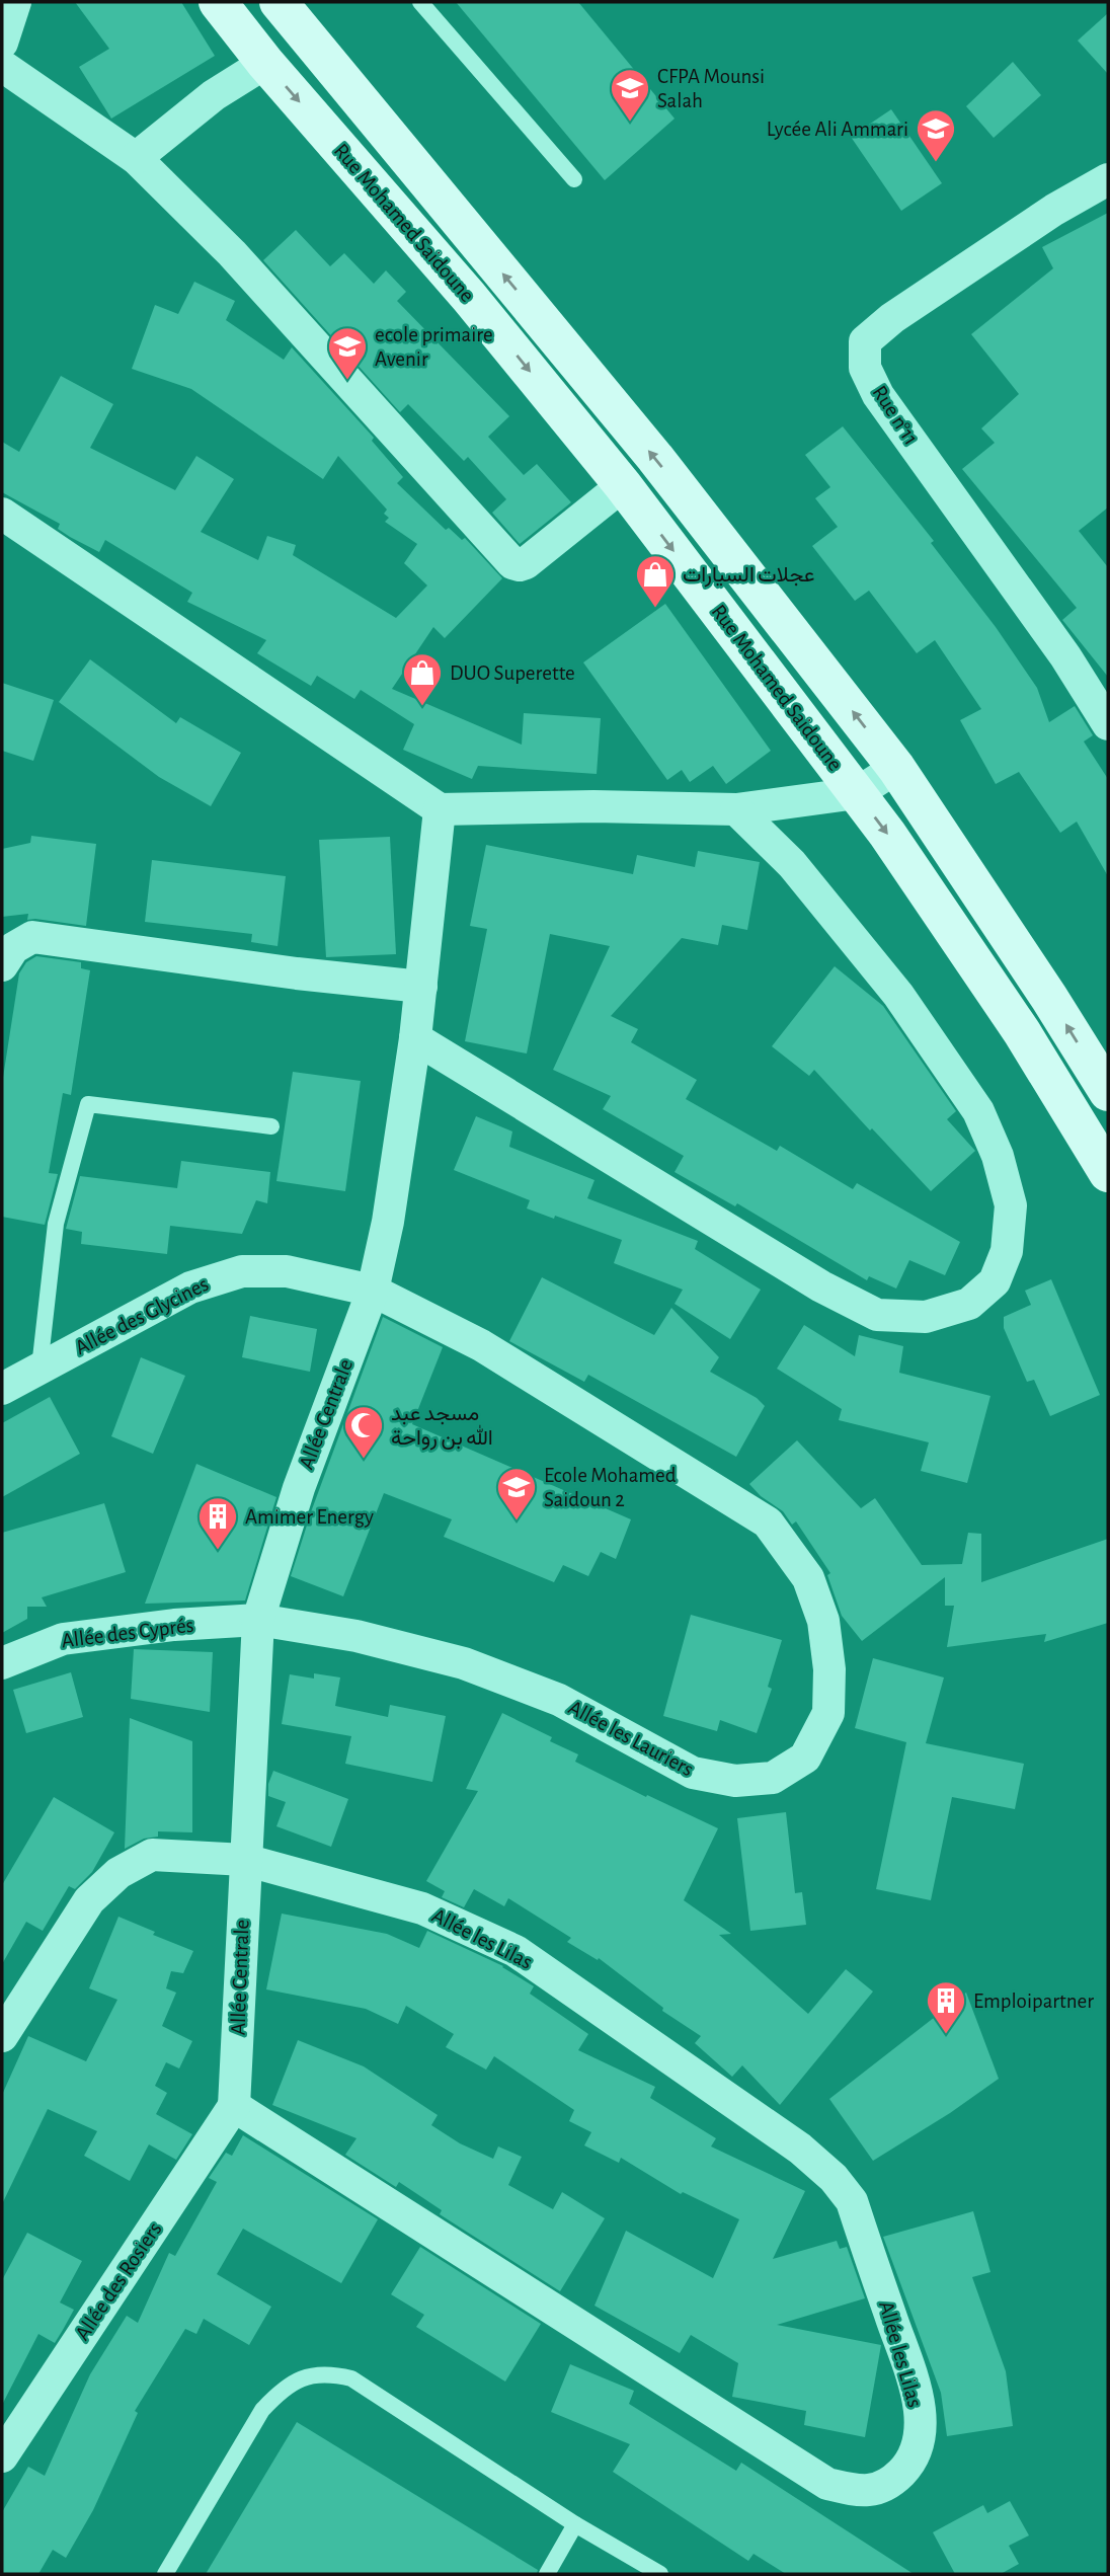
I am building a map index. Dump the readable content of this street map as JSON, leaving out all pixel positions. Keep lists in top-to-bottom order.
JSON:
{
  "streets": {
    "main road": ["Rue Mohamed Saidoune"],
    "street": [
      "Rue n°11",
      "Allée des Glycines",
      "Allée Centrale",
      "Allée des Cyprés",
      "Allée les Lauriers",
      "Allée les Lilas",
      "Allée des Rosiers"
    ]
  },
  "crossings": [
    ["Allée des Glycines", "Allée Centrale"],
    ["Allée des Glycines", "Allée les Lauriers"],
    ["Allée Centrale", "Allée des Cyprés"],
    ["Allée Centrale", "Allée les Lauriers"],
    ["Allée Centrale", "Allée les Lilas"],
    ["Allée Centrale", "Allée des Rosiers"],
    ["Allée des Cyprés", "Allée les Lauriers"],
    ["Allée les Lilas", "Allée des Rosiers"]
  ],
  "places": {
    "school or university": [
      "CFPA Mounsi Salah",
      "Lycée Ali Ammari",
      "ecole primaire Avenir",
      "Ecole Mohamed Saidoun 2"
    ],
    "shop": ["عجلات السيارات", "DUO Superette"],
    "mosque": ["مسجد عبد الله بن رواحة"],
    "building": ["Amimer Energy", "Emploipartner"]
  }
}
